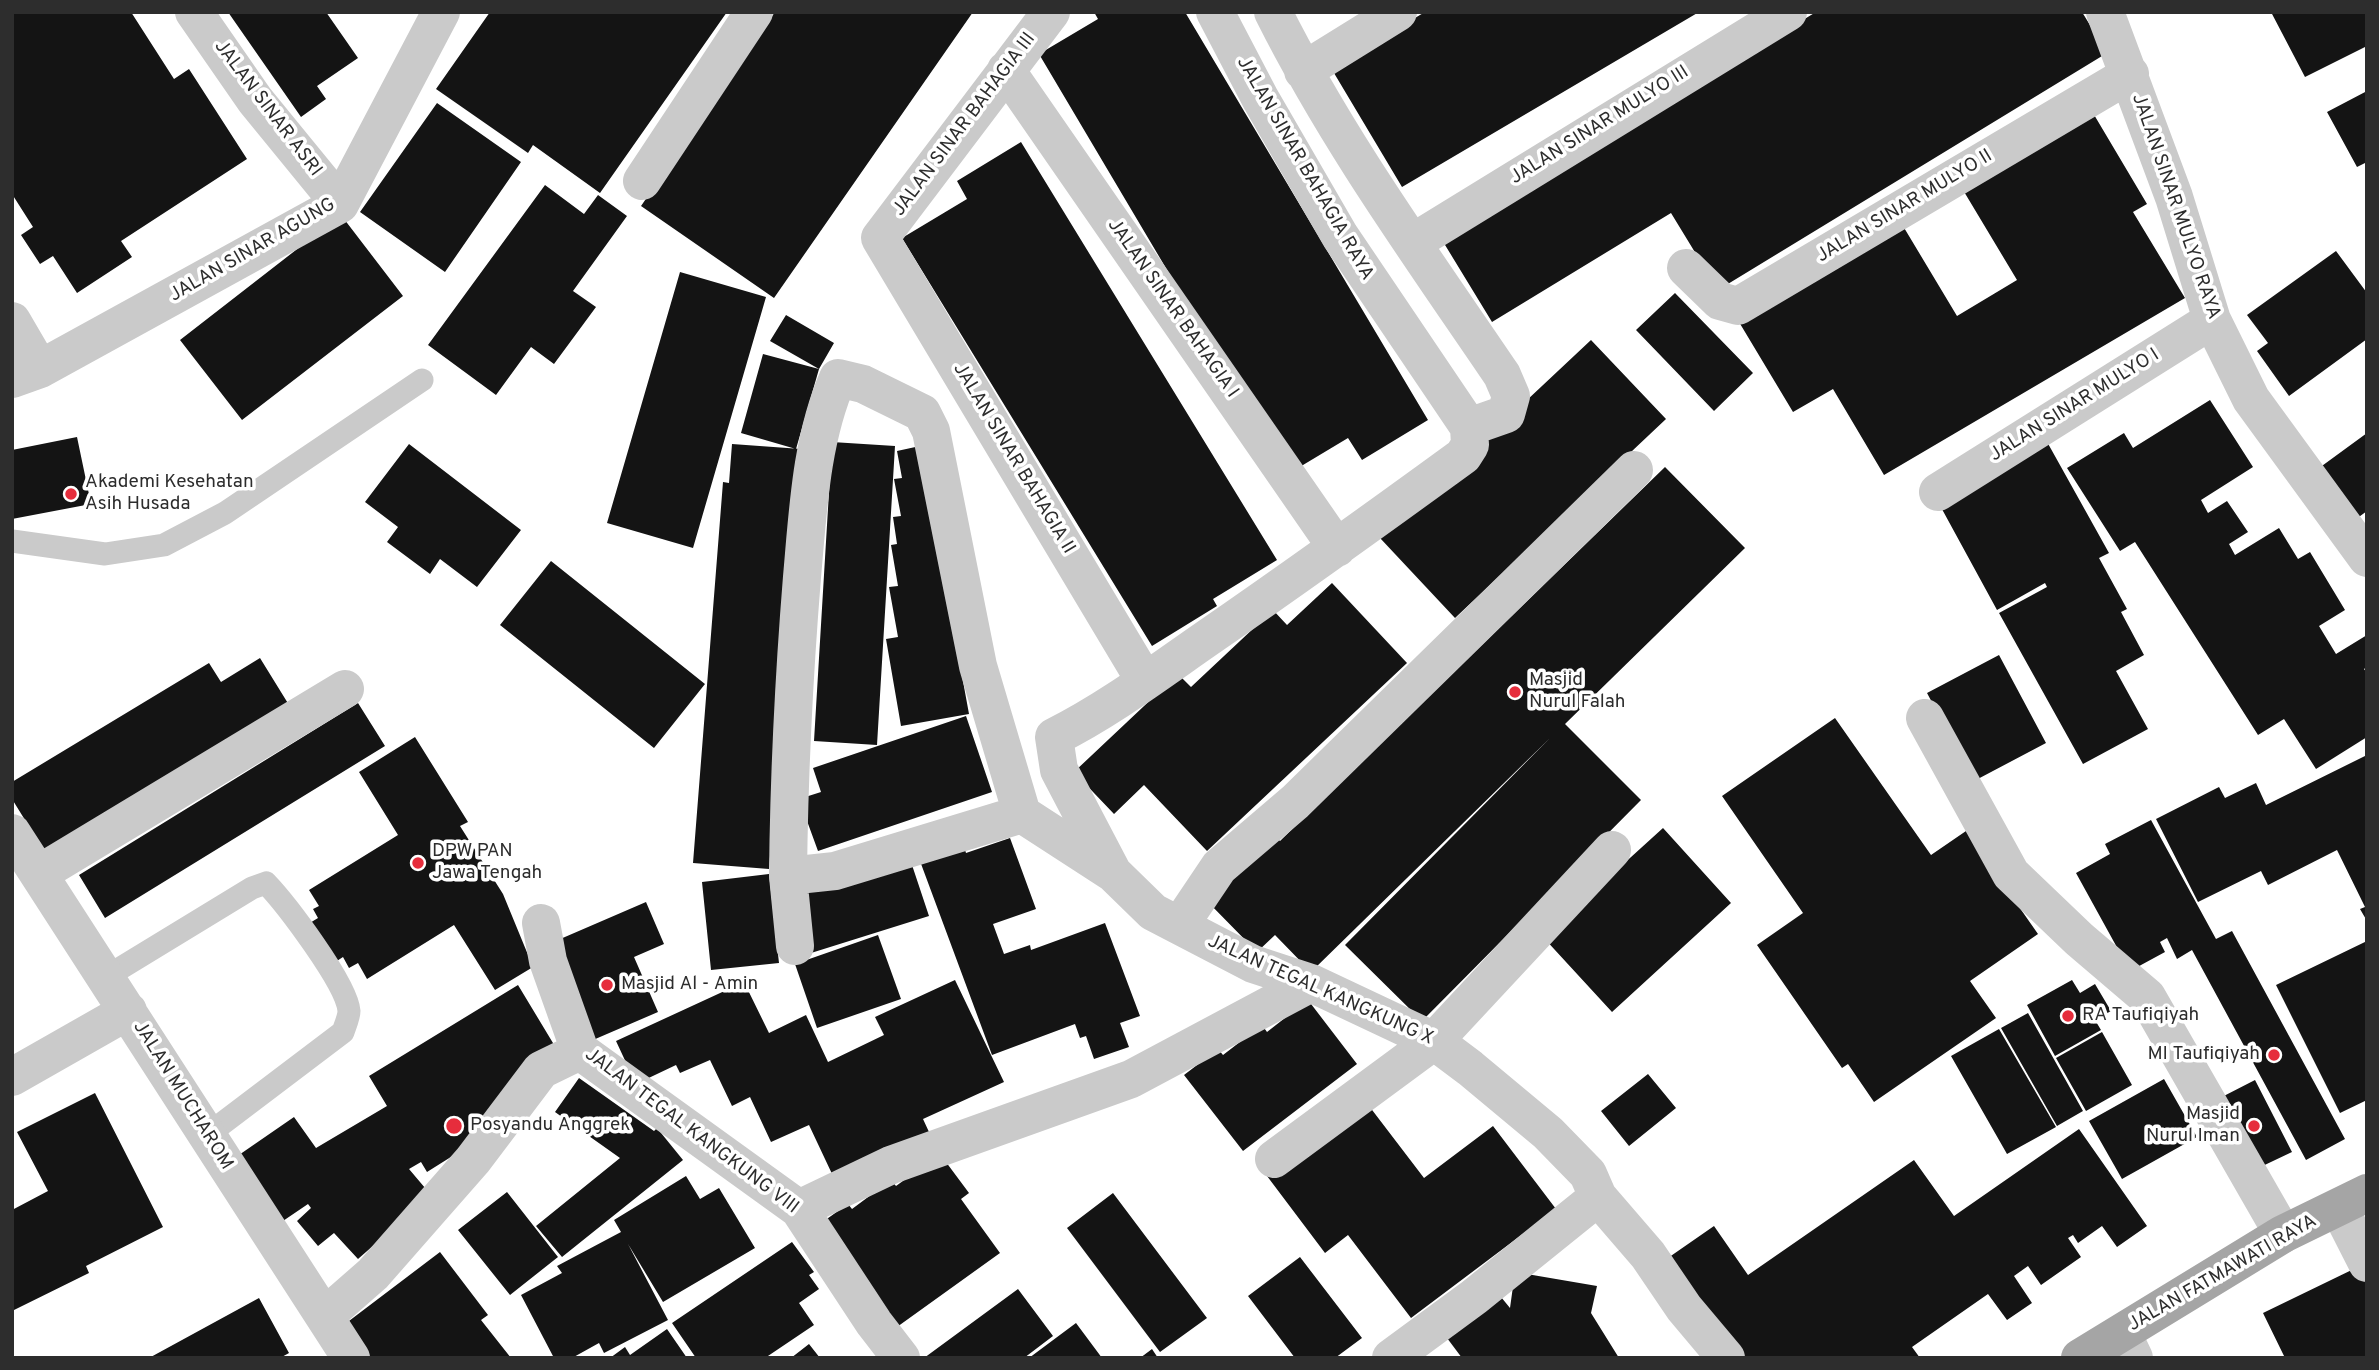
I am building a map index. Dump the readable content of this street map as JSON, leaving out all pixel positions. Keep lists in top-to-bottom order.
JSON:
{
  "streets": {
    "main road": ["JALAN FATMAWATI RAYA"],
    "street": [
      "JALAN SINAR ASRI",
      "JALAN SINAR BAHAGIA III",
      "JALAN SINAR MULYO III",
      "JALAN SINAR BAHAGIA RAYA",
      "JALAN SINAR MULYO II",
      "JALAN SINAR MULYO RAYA",
      "JALAN SINAR AGUNG",
      "JALAN SINAR BAHAGIA I",
      "JALAN SINAR MULYO I",
      "JALAN SINAR BAHAGIA II",
      "JALAN TEGAL KANGKUNG X",
      "JALAN MUCHAROM",
      "JALAN TEGAL KANGKUNG VIII"
    ]
  },
  "crossings": [
    ["JALAN SINAR ASRI", "JALAN SINAR AGUNG"],
    ["JALAN SINAR BAHAGIA III", "JALAN SINAR BAHAGIA I"],
    ["JALAN SINAR BAHAGIA III", "JALAN SINAR BAHAGIA II"],
    ["JALAN SINAR MULYO II", "JALAN SINAR MULYO RAYA"],
    ["JALAN SINAR MULYO RAYA", "JALAN SINAR MULYO I"]
  ],
  "places": [
    "Akademi Kesehatan Asih Husada",
    "Masjid Nurul Falah",
    "DPW PAN Jawa Tengah",
    "Masjid Al - Amin",
    "RA Taufiqiyah",
    "MI Taufiqiyah",
    "Posyandu Anggrek",
    "Masjid Nurul Iman"
  ]
}
